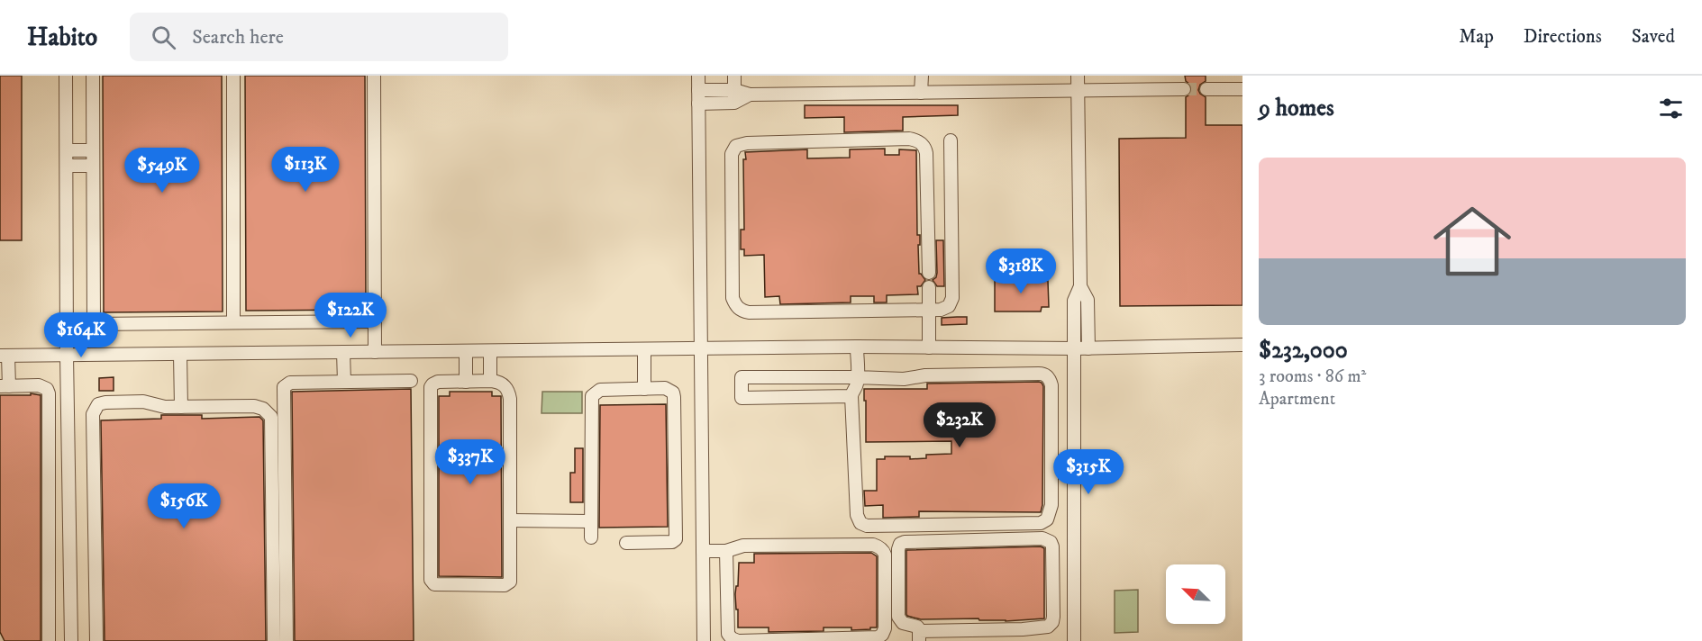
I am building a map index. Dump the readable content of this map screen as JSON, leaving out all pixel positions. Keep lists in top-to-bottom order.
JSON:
{
  "north": "top left",
  "page": {
    "header": "Habito",
    "search": "Search here",
    "nav": ["Map", "Directions", "Saved"],
    "heading": "9 homes",
    "list": [
      {
        "name": "$232,000",
        "note": "3 rooms · 86 m² · Apartment"
      }
    ],
    "price": [
      "$113K",
      "$549K",
      "$318K",
      "$122K",
      "$164K",
      "$232K",
      "$337K",
      "$315K",
      "$156K"
    ]
  }
}
